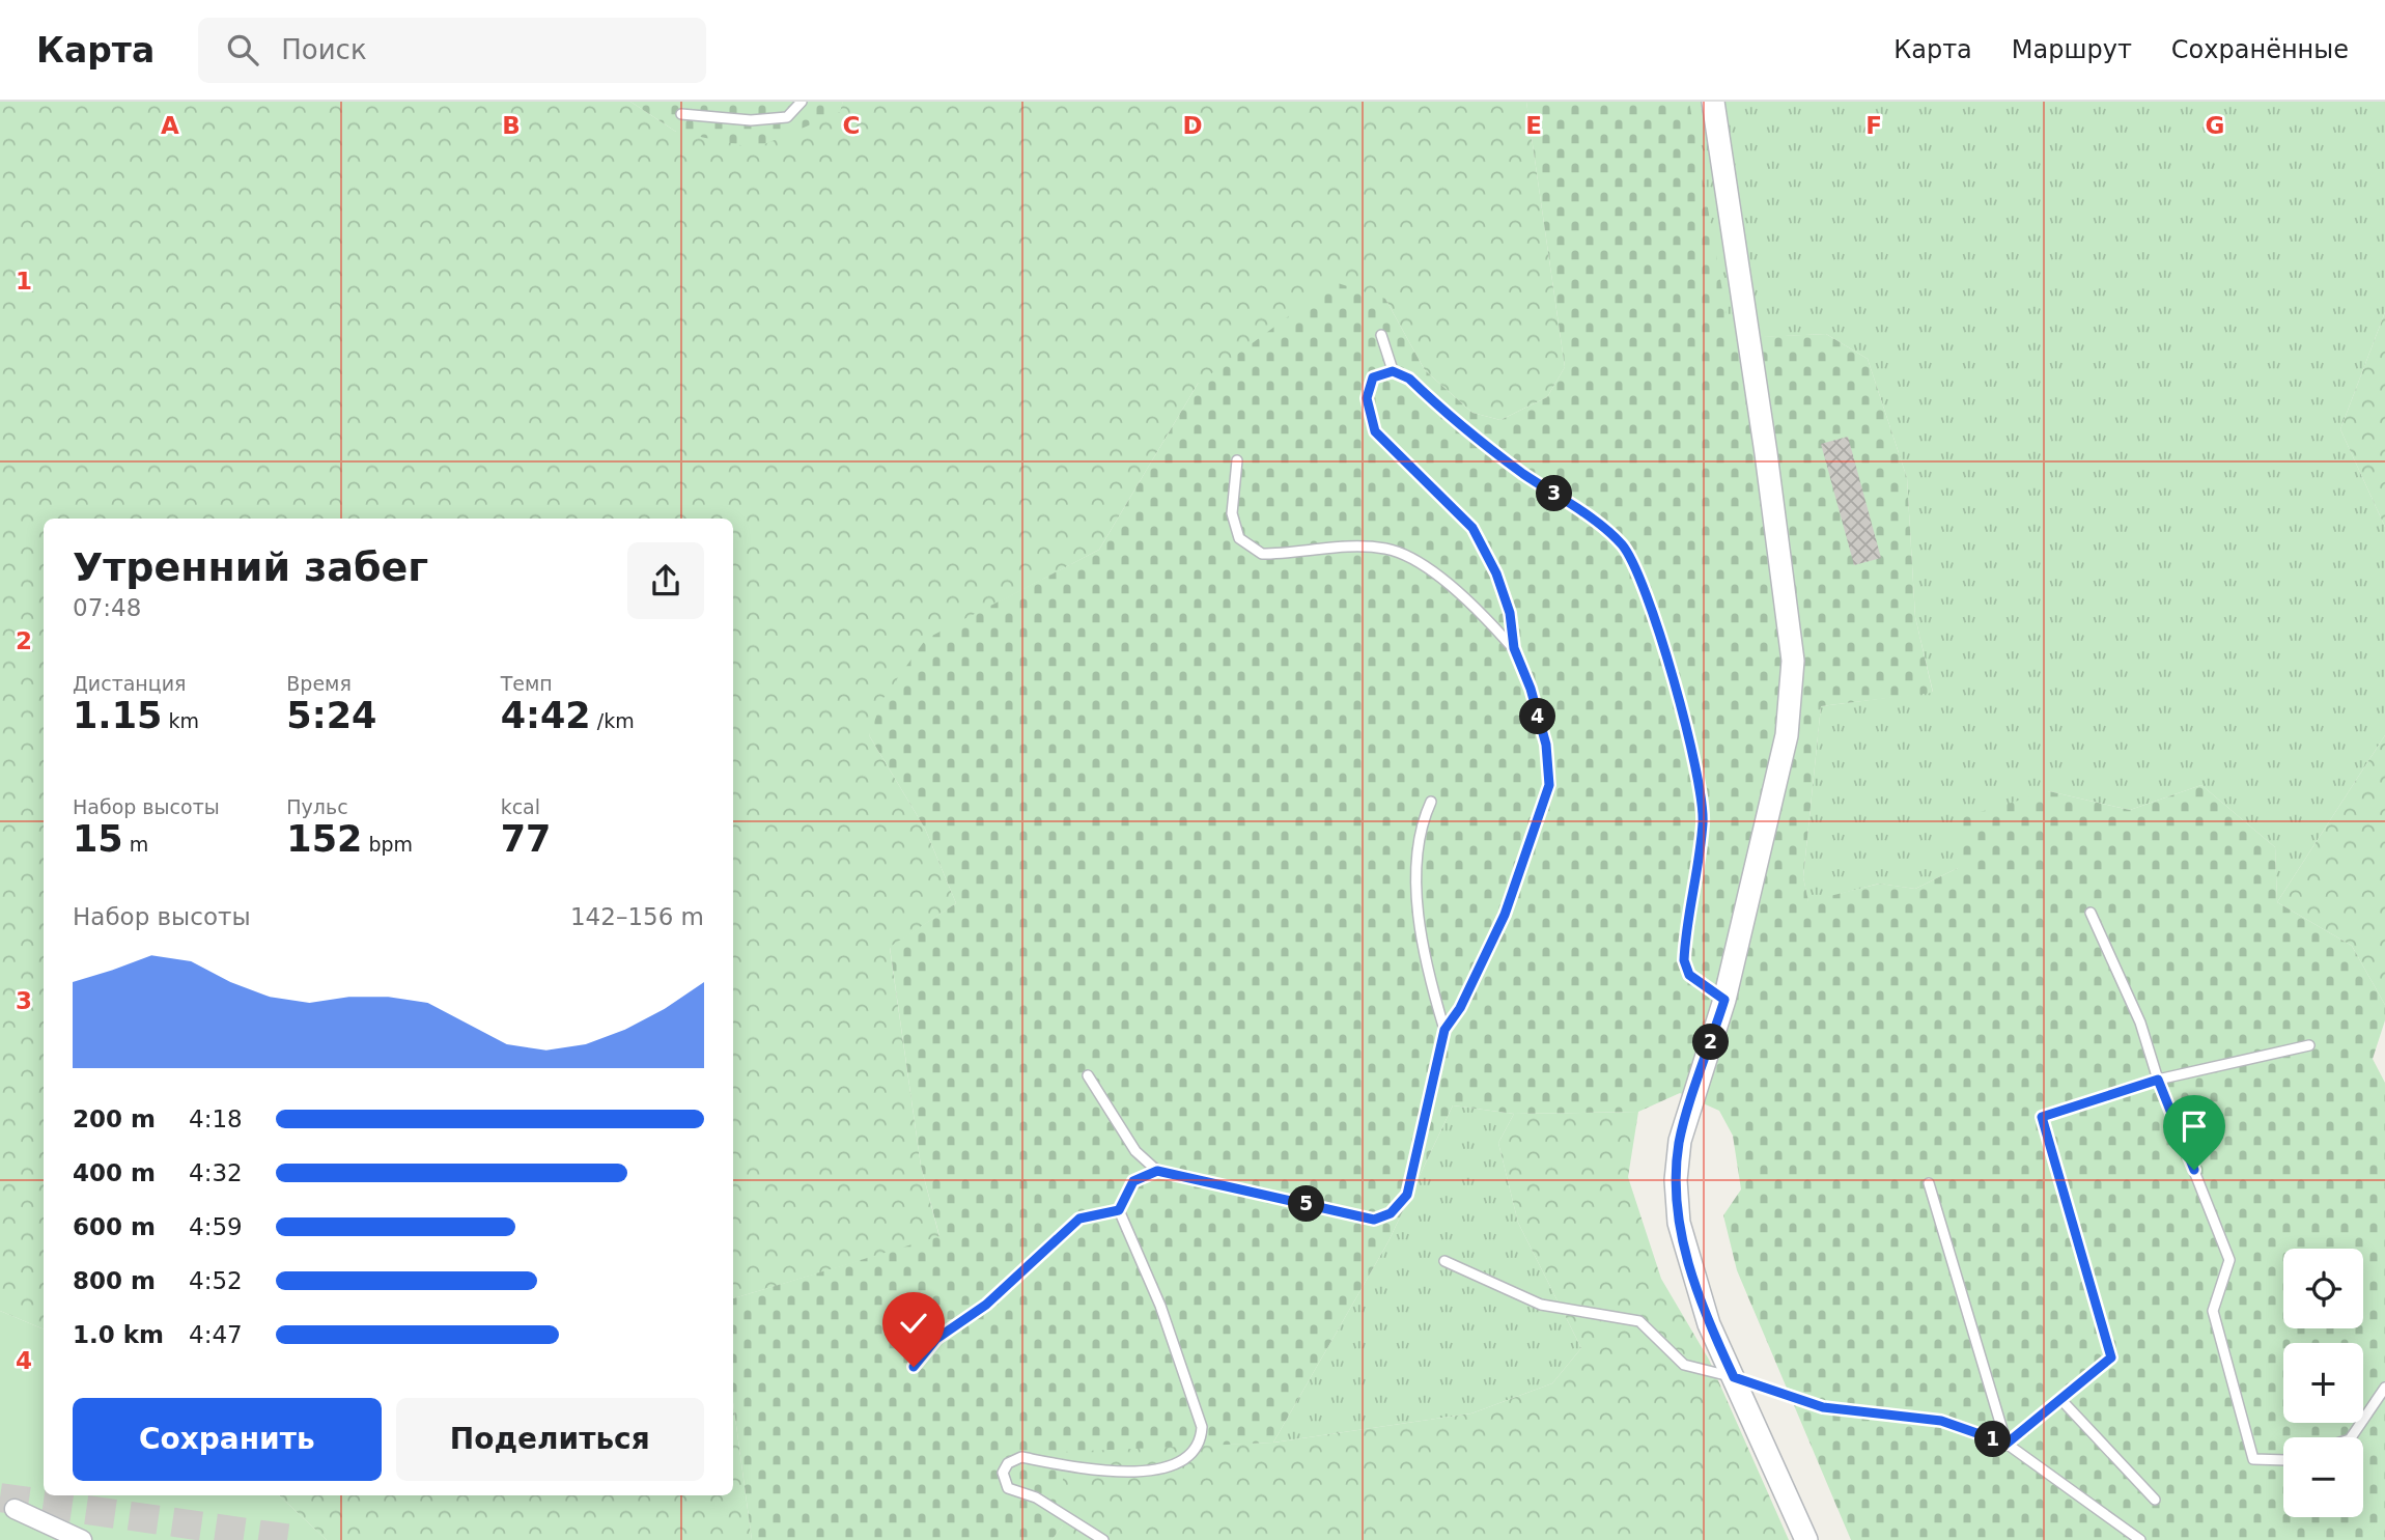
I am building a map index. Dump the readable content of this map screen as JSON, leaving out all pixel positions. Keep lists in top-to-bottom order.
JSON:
{
  "page": {
    "header": "Карта",
    "search": "Поиск",
    "nav": ["Карта", "Маршрут", "Сохранённые"],
    "pins": [
      "3",
      "4",
      "2",
      "5",
      "1"
    ],
    "heading": ["Утренний забег", "07:48"],
    "stats": [
      ["Дистанция", "1.15 km"],
      ["Время", "5:24"],
      ["Темп", "4:42 /km"],
      ["Набор высоты", "15 m"],
      ["Пульс", "152 bpm"],
      ["kcal", "77"]
    ],
    "chart": ["Набор высоты", "142–156 m"],
    "list": [
      {
        "name": "200 m",
        "note": "4:18"
      },
      {
        "name": "400 m",
        "note": "4:32"
      },
      {
        "name": "600 m",
        "note": "4:59"
      },
      {
        "name": "800 m",
        "note": "4:52"
      },
      {
        "name": "1.0 km",
        "note": "4:47"
      }
    ],
    "map_buttons": ["+", "−"],
    "buttons": ["Сохранить", "Поделиться"]
  },
  "grid": {
    "columns": [
      "A",
      "B",
      "C",
      "D",
      "E",
      "F",
      "G"
    ],
    "rows": [
      "1",
      "2",
      "3",
      "4"
    ]
  }
}
